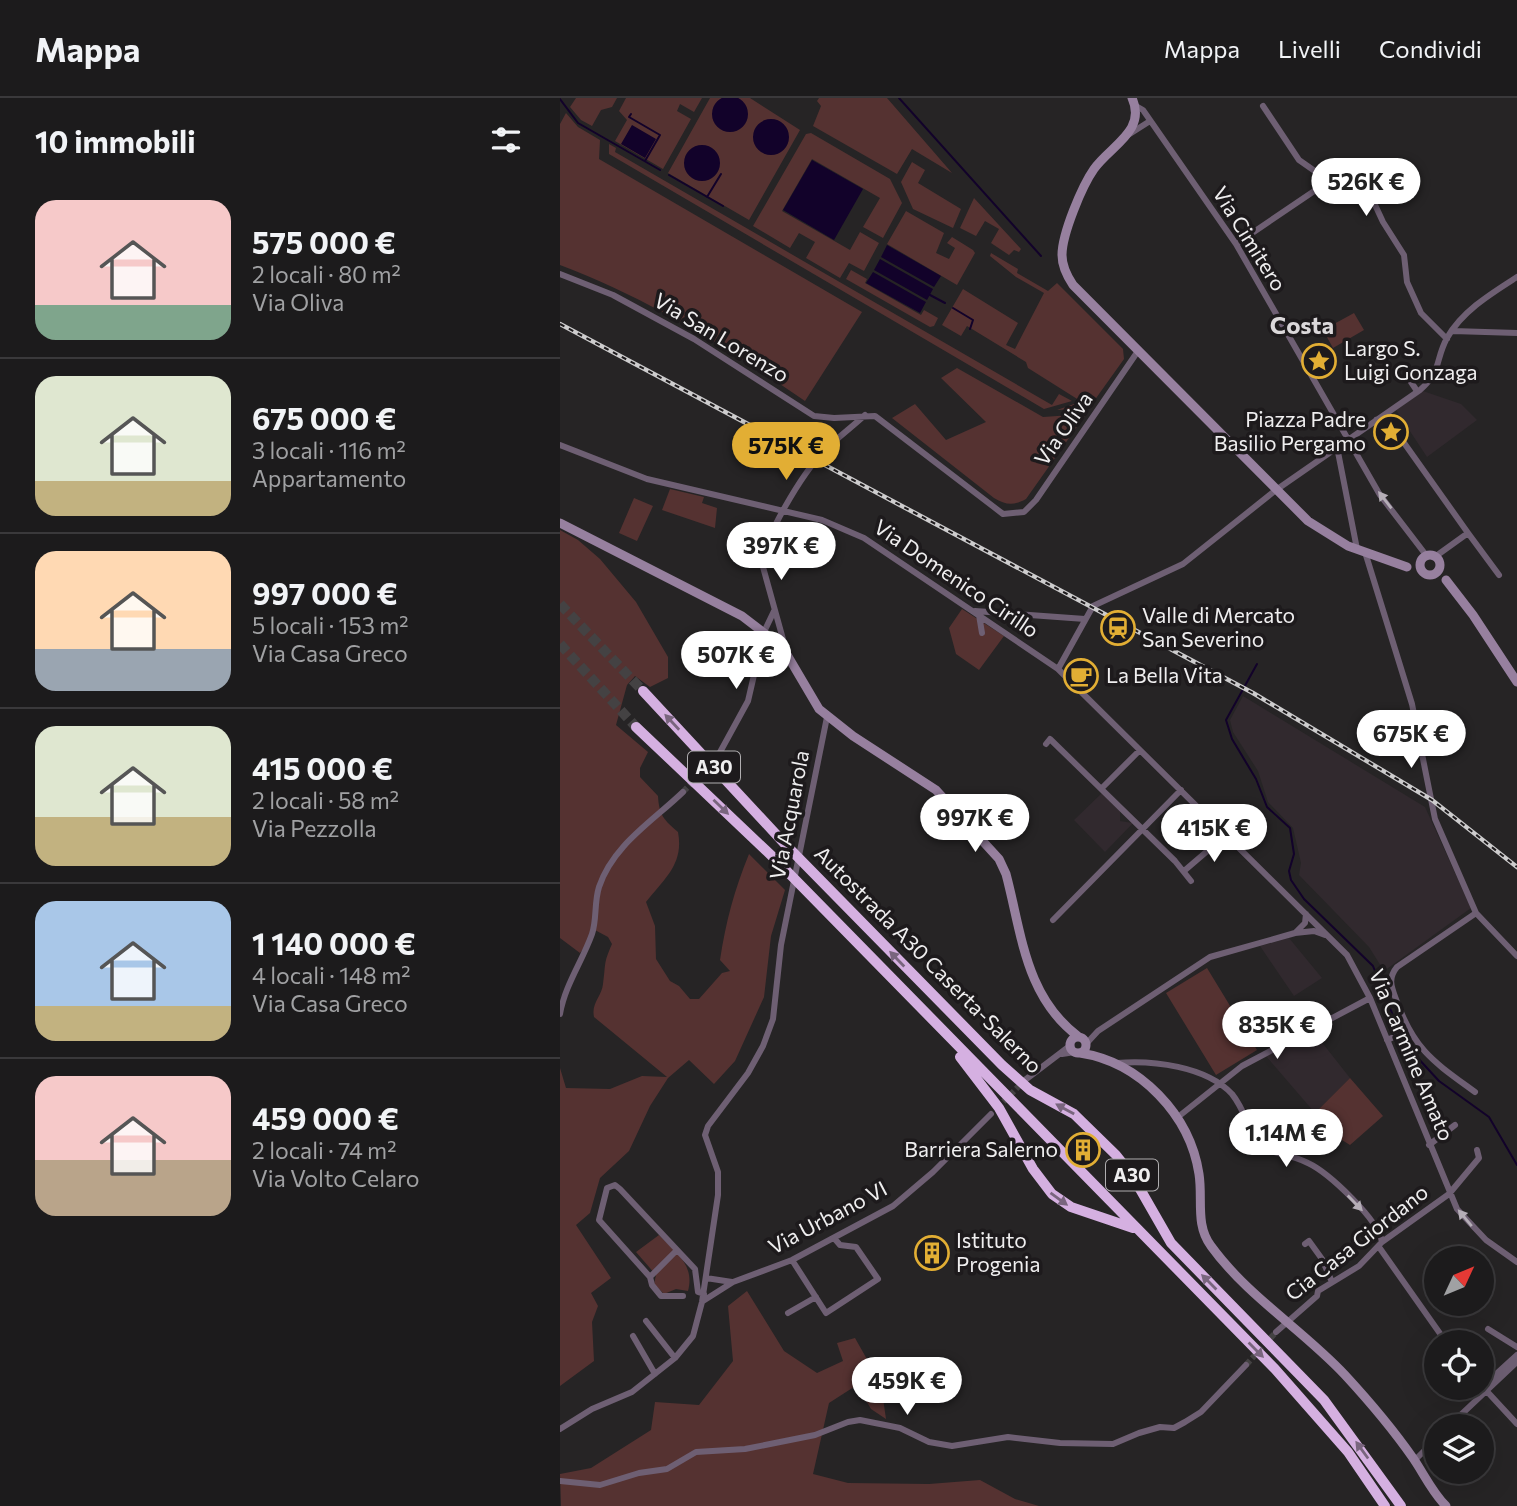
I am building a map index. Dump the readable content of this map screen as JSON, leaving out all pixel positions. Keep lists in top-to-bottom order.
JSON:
{
  "streets": {
    "highway": ["A30", "Autostrada A30 Caserta-Salerno"],
    "main road": ["Via Cimitero"],
    "street": [
      "Via San Lorenzo",
      "Via Oliva",
      "Via Domenico Cirillo",
      "Via Acquarola",
      "Via Carmine Amato",
      "Via Urbano VI",
      "Cia Casa Giordano"
    ]
  },
  "crossings": [
    ["Via San Lorenzo", "Via Oliva"],
    ["Via Acquarola", "Via Urbano VI"],
    ["Via Carmine Amato", "Cia Casa Giordano"]
  ],
  "districts": ["Costa"],
  "places": {
    "place": ["Largo S. Luigi Gonzaga", "Piazza Padre Basilio Pergamo"],
    "station": ["Valle di Mercato San Severino"],
    "cafe": ["La Bella Vita"],
    "building": ["Barriera Salerno", "Istituto Progenia"]
  },
  "north": "top right",
  "page": {
    "header": "Mappa",
    "nav": ["Mappa", "Livelli", "Condividi"],
    "heading": "10 immobili",
    "price": [
      "526K €",
      "575K €",
      "397K €",
      "507K €",
      "675K €",
      "997K €",
      "415K €",
      "835K €",
      "1.14M €",
      "459K €"
    ],
    "list": [
      {
        "name": "575 000 €",
        "note": "2 locali · 80 m² · Via Oliva"
      },
      {
        "name": "675 000 €",
        "note": "3 locali · 116 m² · Appartamento"
      },
      {
        "name": "997 000 €",
        "note": "5 locali · 153 m² · Via Casa Greco"
      },
      {
        "name": "415 000 €",
        "note": "2 locali · 58 m² · Via Pezzolla"
      },
      {
        "name": "1 140 000 €",
        "note": "4 locali · 148 m² · Via Casa Greco"
      },
      {
        "name": "459 000 €",
        "note": "2 locali · 74 m² · Via Volto Celaro"
      }
    ]
  }
}
